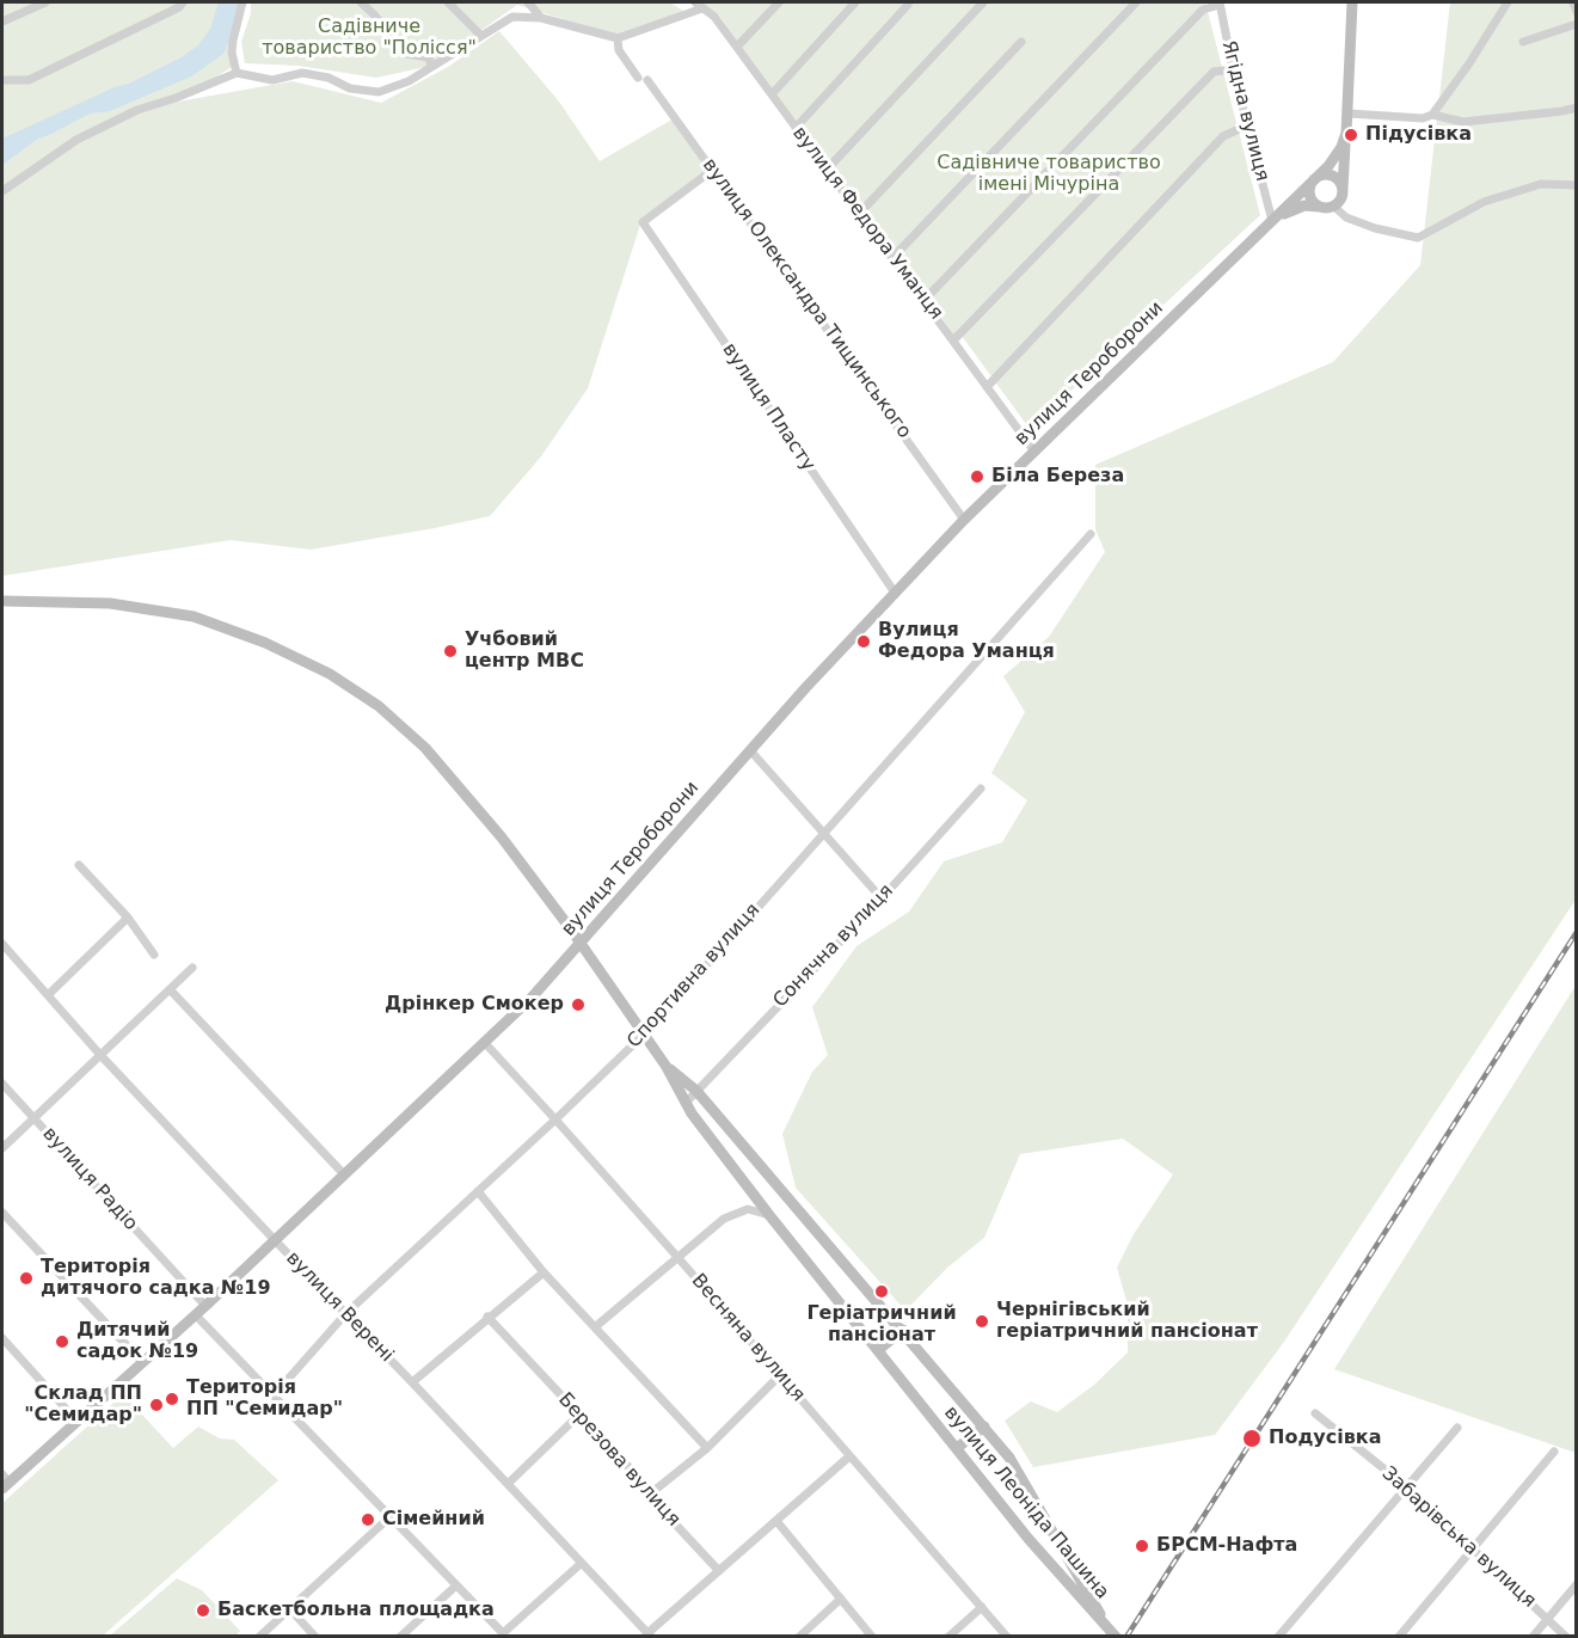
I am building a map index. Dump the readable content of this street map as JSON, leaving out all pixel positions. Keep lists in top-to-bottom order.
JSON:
{
  "streets": {
    "main road": ["вулиця Тероборони", "вулиця Леоніда Пашина"],
    "street": [
      "Ягідна вулиця",
      "вулиця Федора Уманця",
      "вулиця Олександра Тищинського",
      "вулиця Пласту",
      "Сонячна вулиця",
      "Спортивна вулиця",
      "вулиця Радіо",
      "вулиця Верені",
      "Весняна вулиця",
      "Березова вулиця",
      "Забарівська вулиця"
    ]
  },
  "crossings": [
    ["Ягідна вулиця", "вулиця Тероборони"],
    ["вулиця Федора Уманця", "вулиця Тероборони"],
    ["вулиця Олександра Тищинського", "вулиця Тероборони"],
    ["вулиця Олександра Тищинського", "вулиця Пласту"],
    ["вулиця Тероборони", "вулиця Пласту"],
    ["вулиця Тероборони", "вулиця Радіо"],
    ["вулиця Тероборони", "вулиця Верені"],
    ["вулиця Тероборони", "Весняна вулиця"],
    ["Сонячна вулиця", "вулиця Леоніда Пашина"],
    ["Спортивна вулиця", "вулиця Верені"],
    ["Спортивна вулиця", "Весняна вулиця"]
  ],
  "parks": ["Садівниче товариство \"Полісся\"", "Садівниче товариство імені Мічуріна"],
  "places": [
    "Підусівка",
    "Біла Береза",
    "Вулиця Федора Уманця",
    "Учбовий центр МВС",
    "Дрінкер Смокер",
    "Територія дитячого садка №19",
    "Геріатричний пансіонат",
    "Чернігівський геріатричний пансіонат",
    "Дитячий садок №19",
    "Територія ПП \"Семидар\"",
    "Склад ПП \"Семидар\"",
    "Подусівка",
    "Сімейний",
    "БРСМ-Нафта",
    "Баскетбольна площадка"
  ]
}
